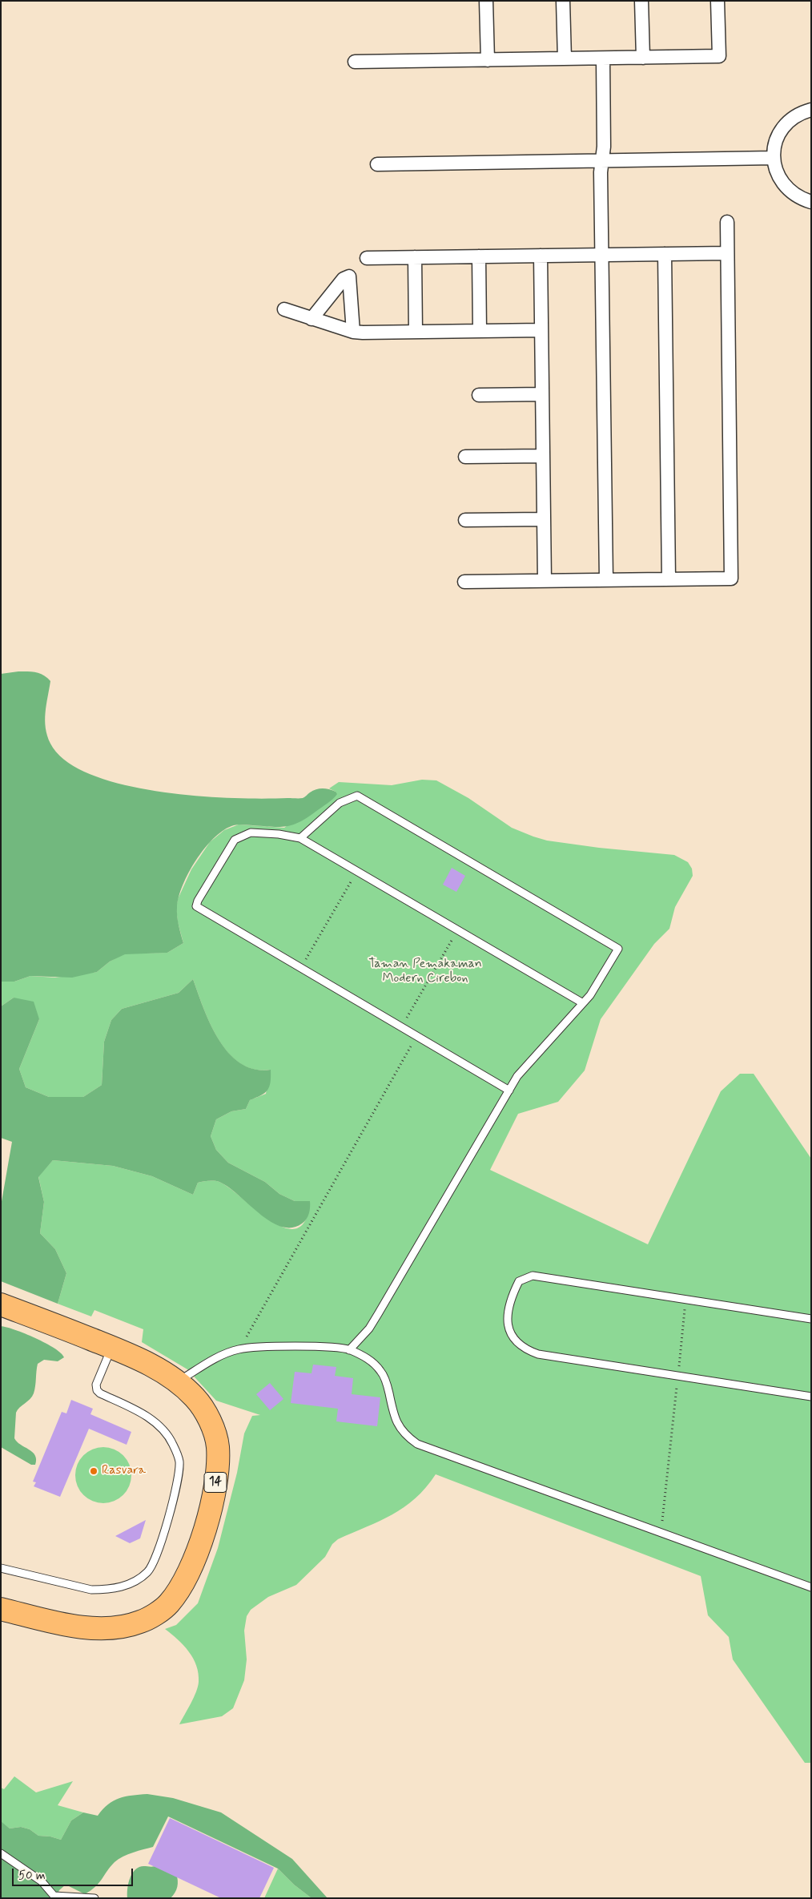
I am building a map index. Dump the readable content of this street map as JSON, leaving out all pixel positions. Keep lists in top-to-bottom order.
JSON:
{
  "streets": {
    "highway": ["14"]
  },
  "parks": ["Taman Pemakaman Modern Cirebon"],
  "places": ["Rasvara"],
  "scale_bar": "50 m"
}
